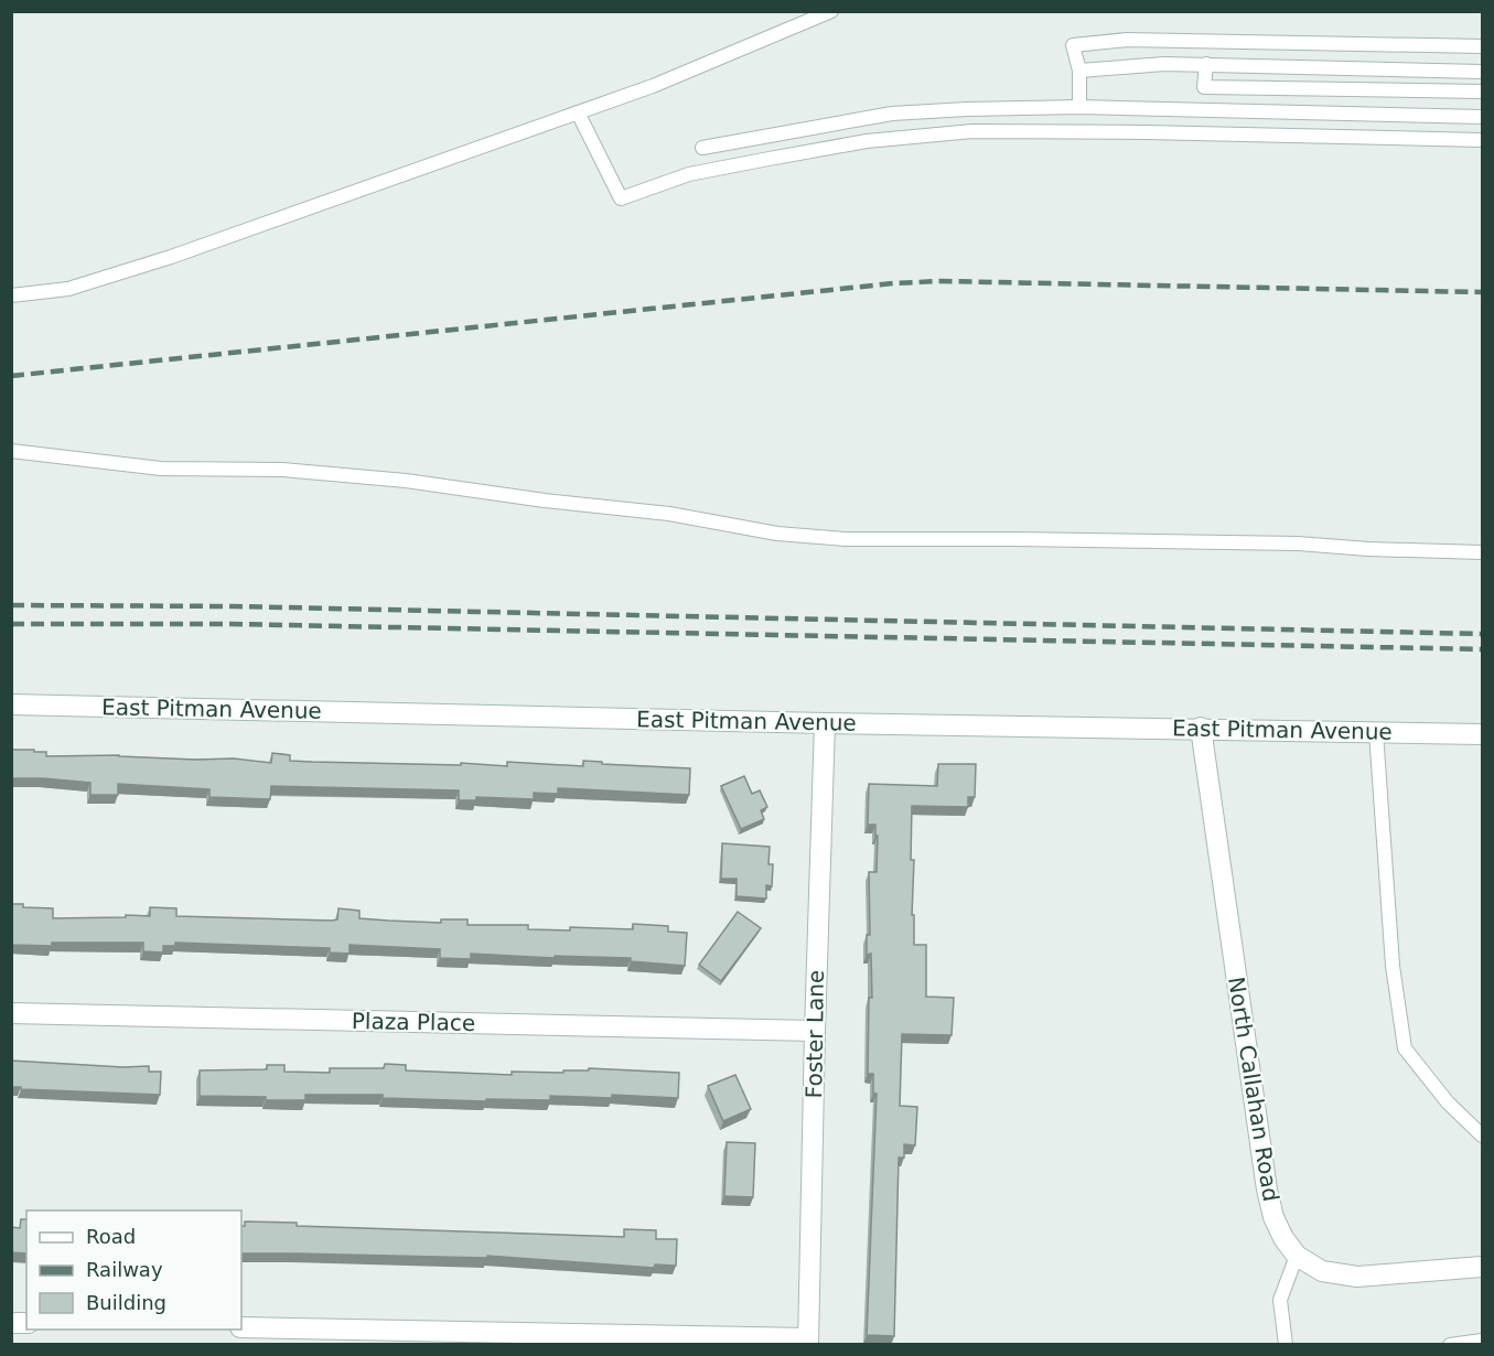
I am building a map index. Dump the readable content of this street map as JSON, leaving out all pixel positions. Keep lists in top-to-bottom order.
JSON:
{
  "streets": {
    "street": [
      "East Pitman Avenue",
      "Plaza Place",
      "Foster Lane",
      "North Callahan Road"
    ]
  },
  "crossings": [
    ["East Pitman Avenue", "Foster Lane"],
    ["East Pitman Avenue", "North Callahan Road"],
    ["Plaza Place", "Foster Lane"]
  ],
  "legend": ["Road", "Railway", "Building"]
}
